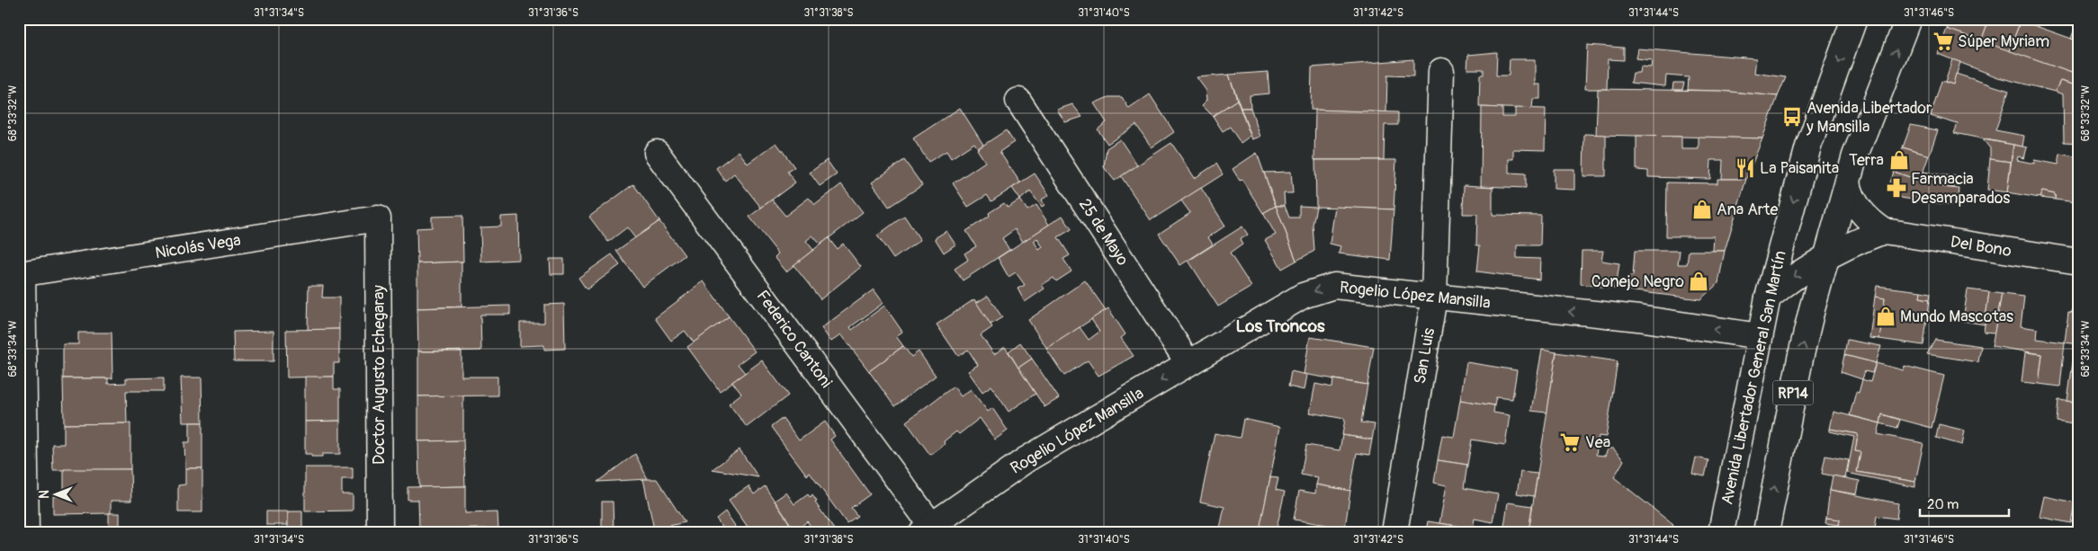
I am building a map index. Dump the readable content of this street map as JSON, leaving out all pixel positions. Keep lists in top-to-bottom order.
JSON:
{
  "streets": {
    "street": [
      "25 de Mayo",
      "Nicolás Vega",
      "Del Bono",
      "Rogelio López Mansilla",
      "Federico Cantoni",
      "San Luis",
      "Doctor Augusto Echegaray",
      "Avenida Libertador General San Martín",
      "RP14"
    ]
  },
  "crossings": [
    ["25 de Mayo", "Rogelio López Mansilla"],
    ["Nicolás Vega", "Doctor Augusto Echegaray"],
    ["Del Bono", "RP14"],
    ["Rogelio López Mansilla", "Federico Cantoni"],
    ["Rogelio López Mansilla", "San Luis"],
    ["Rogelio López Mansilla", "Avenida Libertador General San Martín"]
  ],
  "one_way": ["Rogelio López Mansilla"],
  "districts": ["Los Troncos"],
  "places": {
    "supermarket": ["Súper Myriam", "Vea"],
    "bus stop": ["Avenida Libertador y Mansilla"],
    "shop": [
      "Terra",
      "Ana Arte",
      "Conejo Negro",
      "Mundo Mascotas"
    ],
    "restaurant": ["La Paisanita"],
    "pharmacy": ["Farmacia Desamparados"]
  },
  "scale_bar": "20 m",
  "north": "left",
  "coordinates": [
    "31°31'34\"S",
    "31°31'36\"S",
    "31°31'38\"S",
    "31°31'40\"S",
    "31°31'42\"S",
    "31°31'44\"S",
    "31°31'46\"S",
    "68°33'32\"W",
    "68°33'34\"W"
  ]
}
